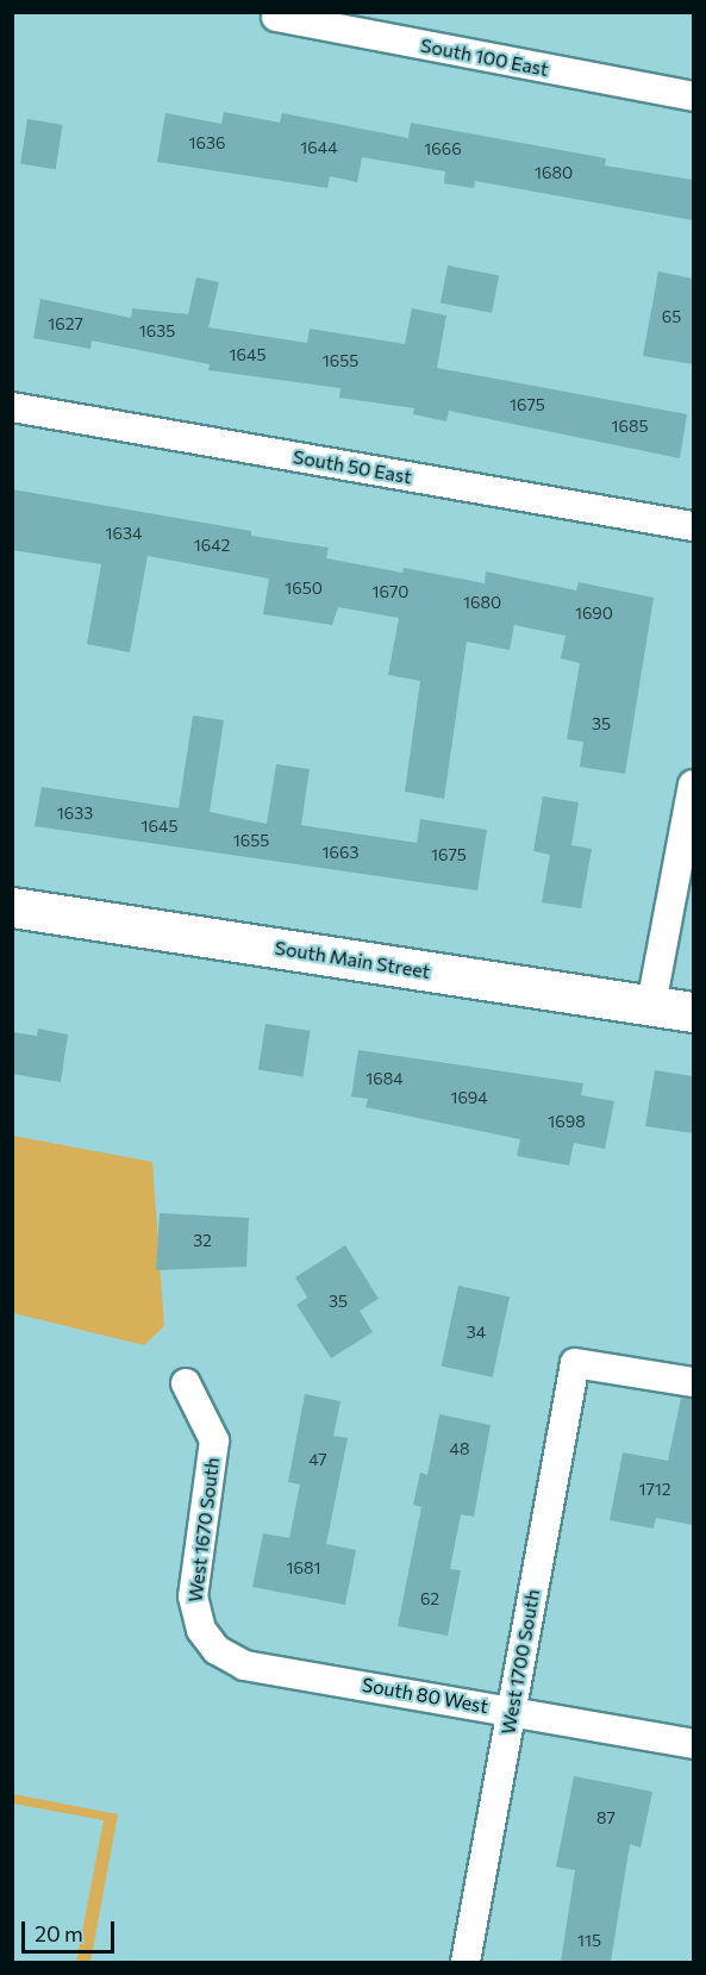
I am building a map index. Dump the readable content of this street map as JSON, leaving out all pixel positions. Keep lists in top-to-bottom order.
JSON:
{
  "streets": {
    "street": [
      "South 100 East",
      "South 50 East",
      "South Main Street",
      "West 1670 South",
      "West 1700 South",
      "South 80 West"
    ]
  },
  "crossings": [
    ["West 1670 South", "South 80 West"],
    ["West 1700 South", "South 80 West"]
  ],
  "house_numbers": [
    "1636",
    "1644",
    "1666",
    "1680",
    "65",
    "1627",
    "1635",
    "1645",
    "1655",
    "1675",
    "1685",
    "1634",
    "1642",
    "1650",
    "1670",
    "1680",
    "1690",
    "35",
    "1633",
    "1645",
    "1655",
    "1663",
    "1675",
    "1684",
    "1694",
    "1698",
    "32",
    "35",
    "34",
    "48",
    "47",
    "1712",
    "1681",
    "62",
    "87",
    "115"
  ],
  "scale_bar": "20 m"
}
